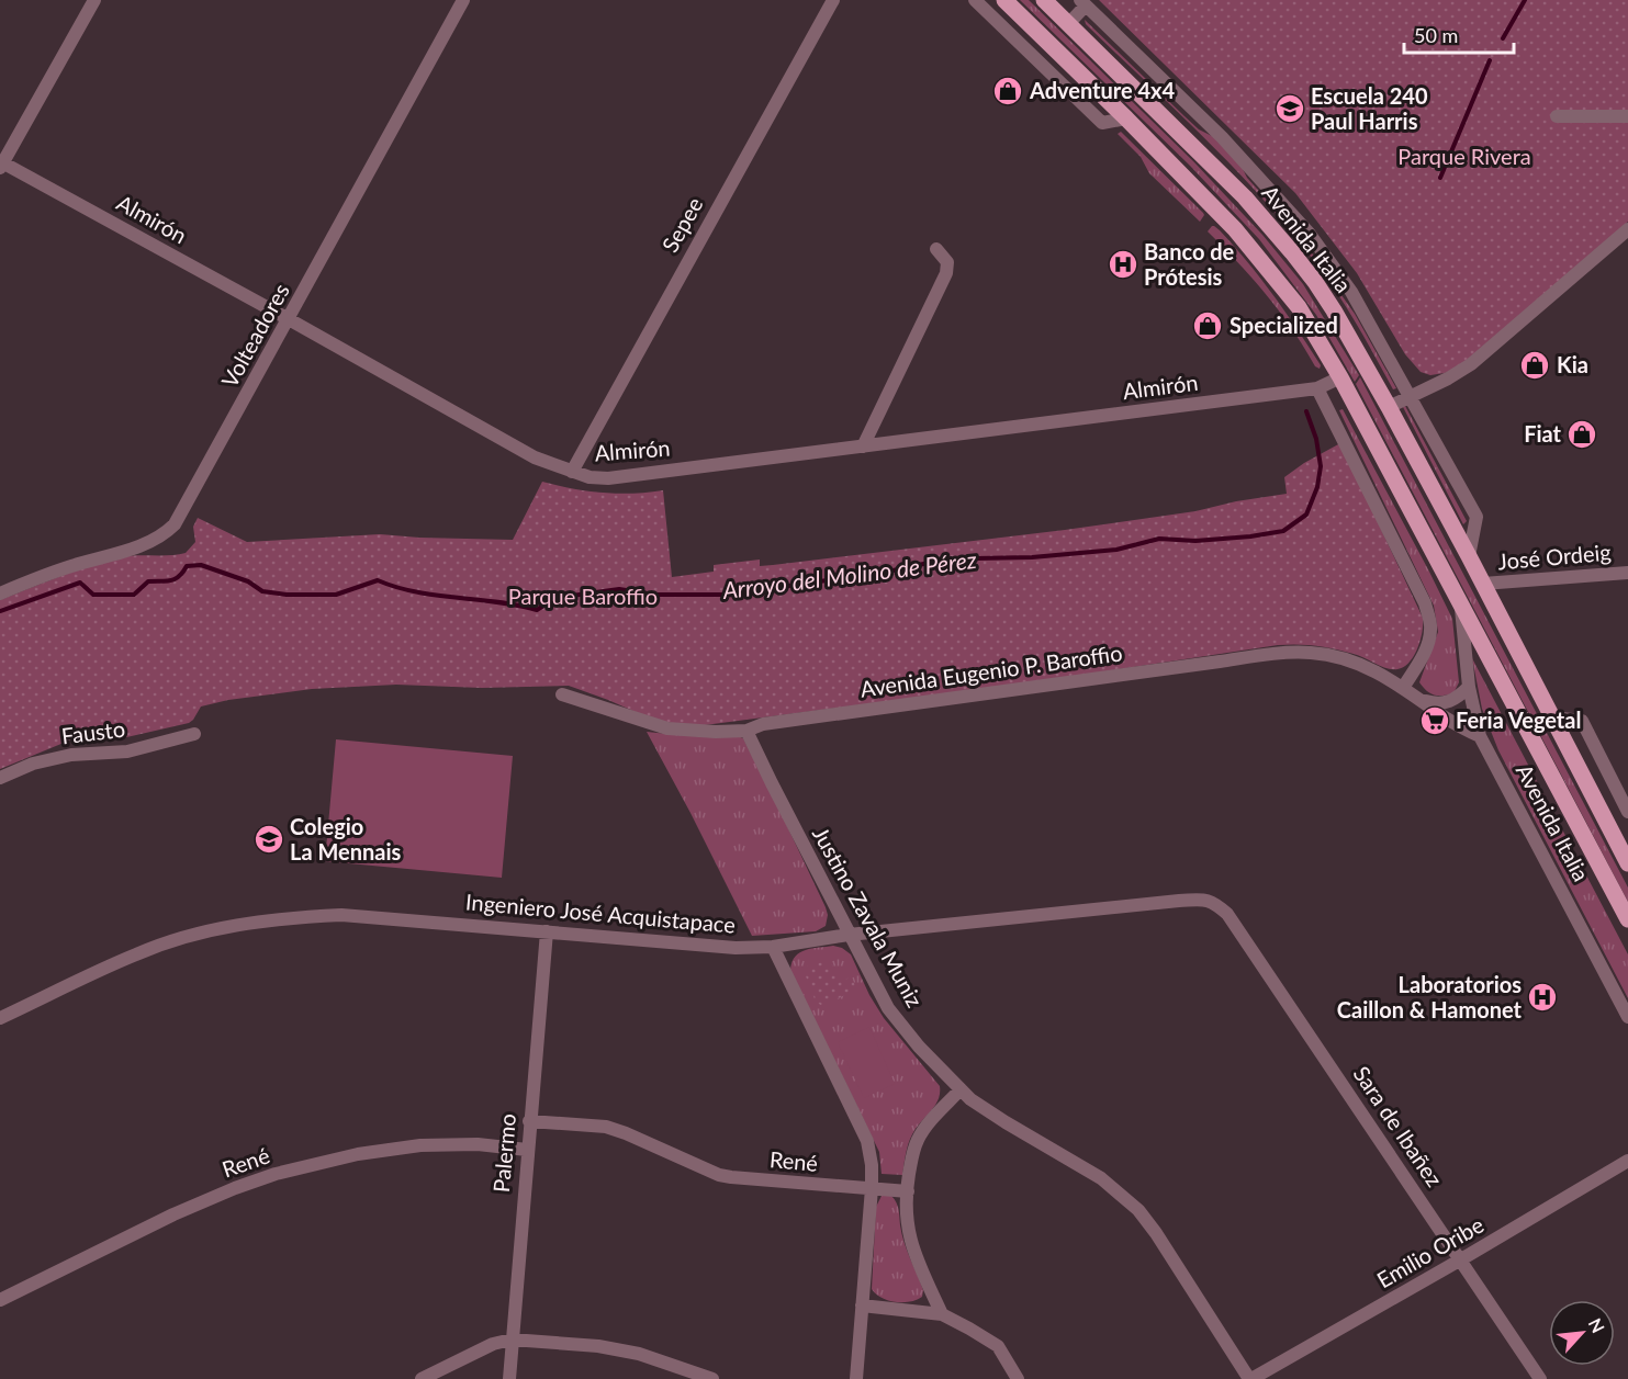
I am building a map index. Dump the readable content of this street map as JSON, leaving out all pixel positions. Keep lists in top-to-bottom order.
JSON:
{
  "streets": {
    "main road": ["Avenida Italia"],
    "street": [
      "Almirón",
      "Sepee",
      "Volteadores",
      "José Ordeig",
      "Avenida Eugenio P. Baroffio",
      "Fausto",
      "Ingeniero José Acquistapace",
      "Justino Zavala Muniz",
      "Sara de Ibañez",
      "Palermo",
      "René",
      "Emilio Oribe"
    ]
  },
  "crossings": [
    ["Almirón", "Sepee"],
    ["Almirón", "Avenida Italia"],
    ["Almirón", "Volteadores"],
    ["Avenida Italia", "José Ordeig"],
    ["Avenida Italia", "Avenida Eugenio P. Baroffio"],
    ["Avenida Eugenio P. Baroffio", "Justino Zavala Muniz"],
    ["Ingeniero José Acquistapace", "Justino Zavala Muniz"],
    ["Ingeniero José Acquistapace", "Sara de Ibañez"],
    ["Ingeniero José Acquistapace", "Palermo"],
    ["Justino Zavala Muniz", "Emilio Oribe"],
    ["Sara de Ibañez", "Emilio Oribe"],
    ["Palermo", "René"]
  ],
  "water": ["Arroyo del Molino de Pérez"],
  "parks": ["Parque Rivera", "Parque Baroffio"],
  "places": {
    "shop": [
      "Adventure 4x4",
      "Specialized",
      "Kia",
      "Fiat"
    ],
    "school or university": ["Escuela 240 Paul Harris", "Colegio La Mennais"],
    "hospital": ["Banco de Prótesis", "Laboratorios Caillon & Hamonet"],
    "supermarket": ["Feria Vegetal"]
  },
  "scale_bar": "50 m",
  "north": "top right"
}
